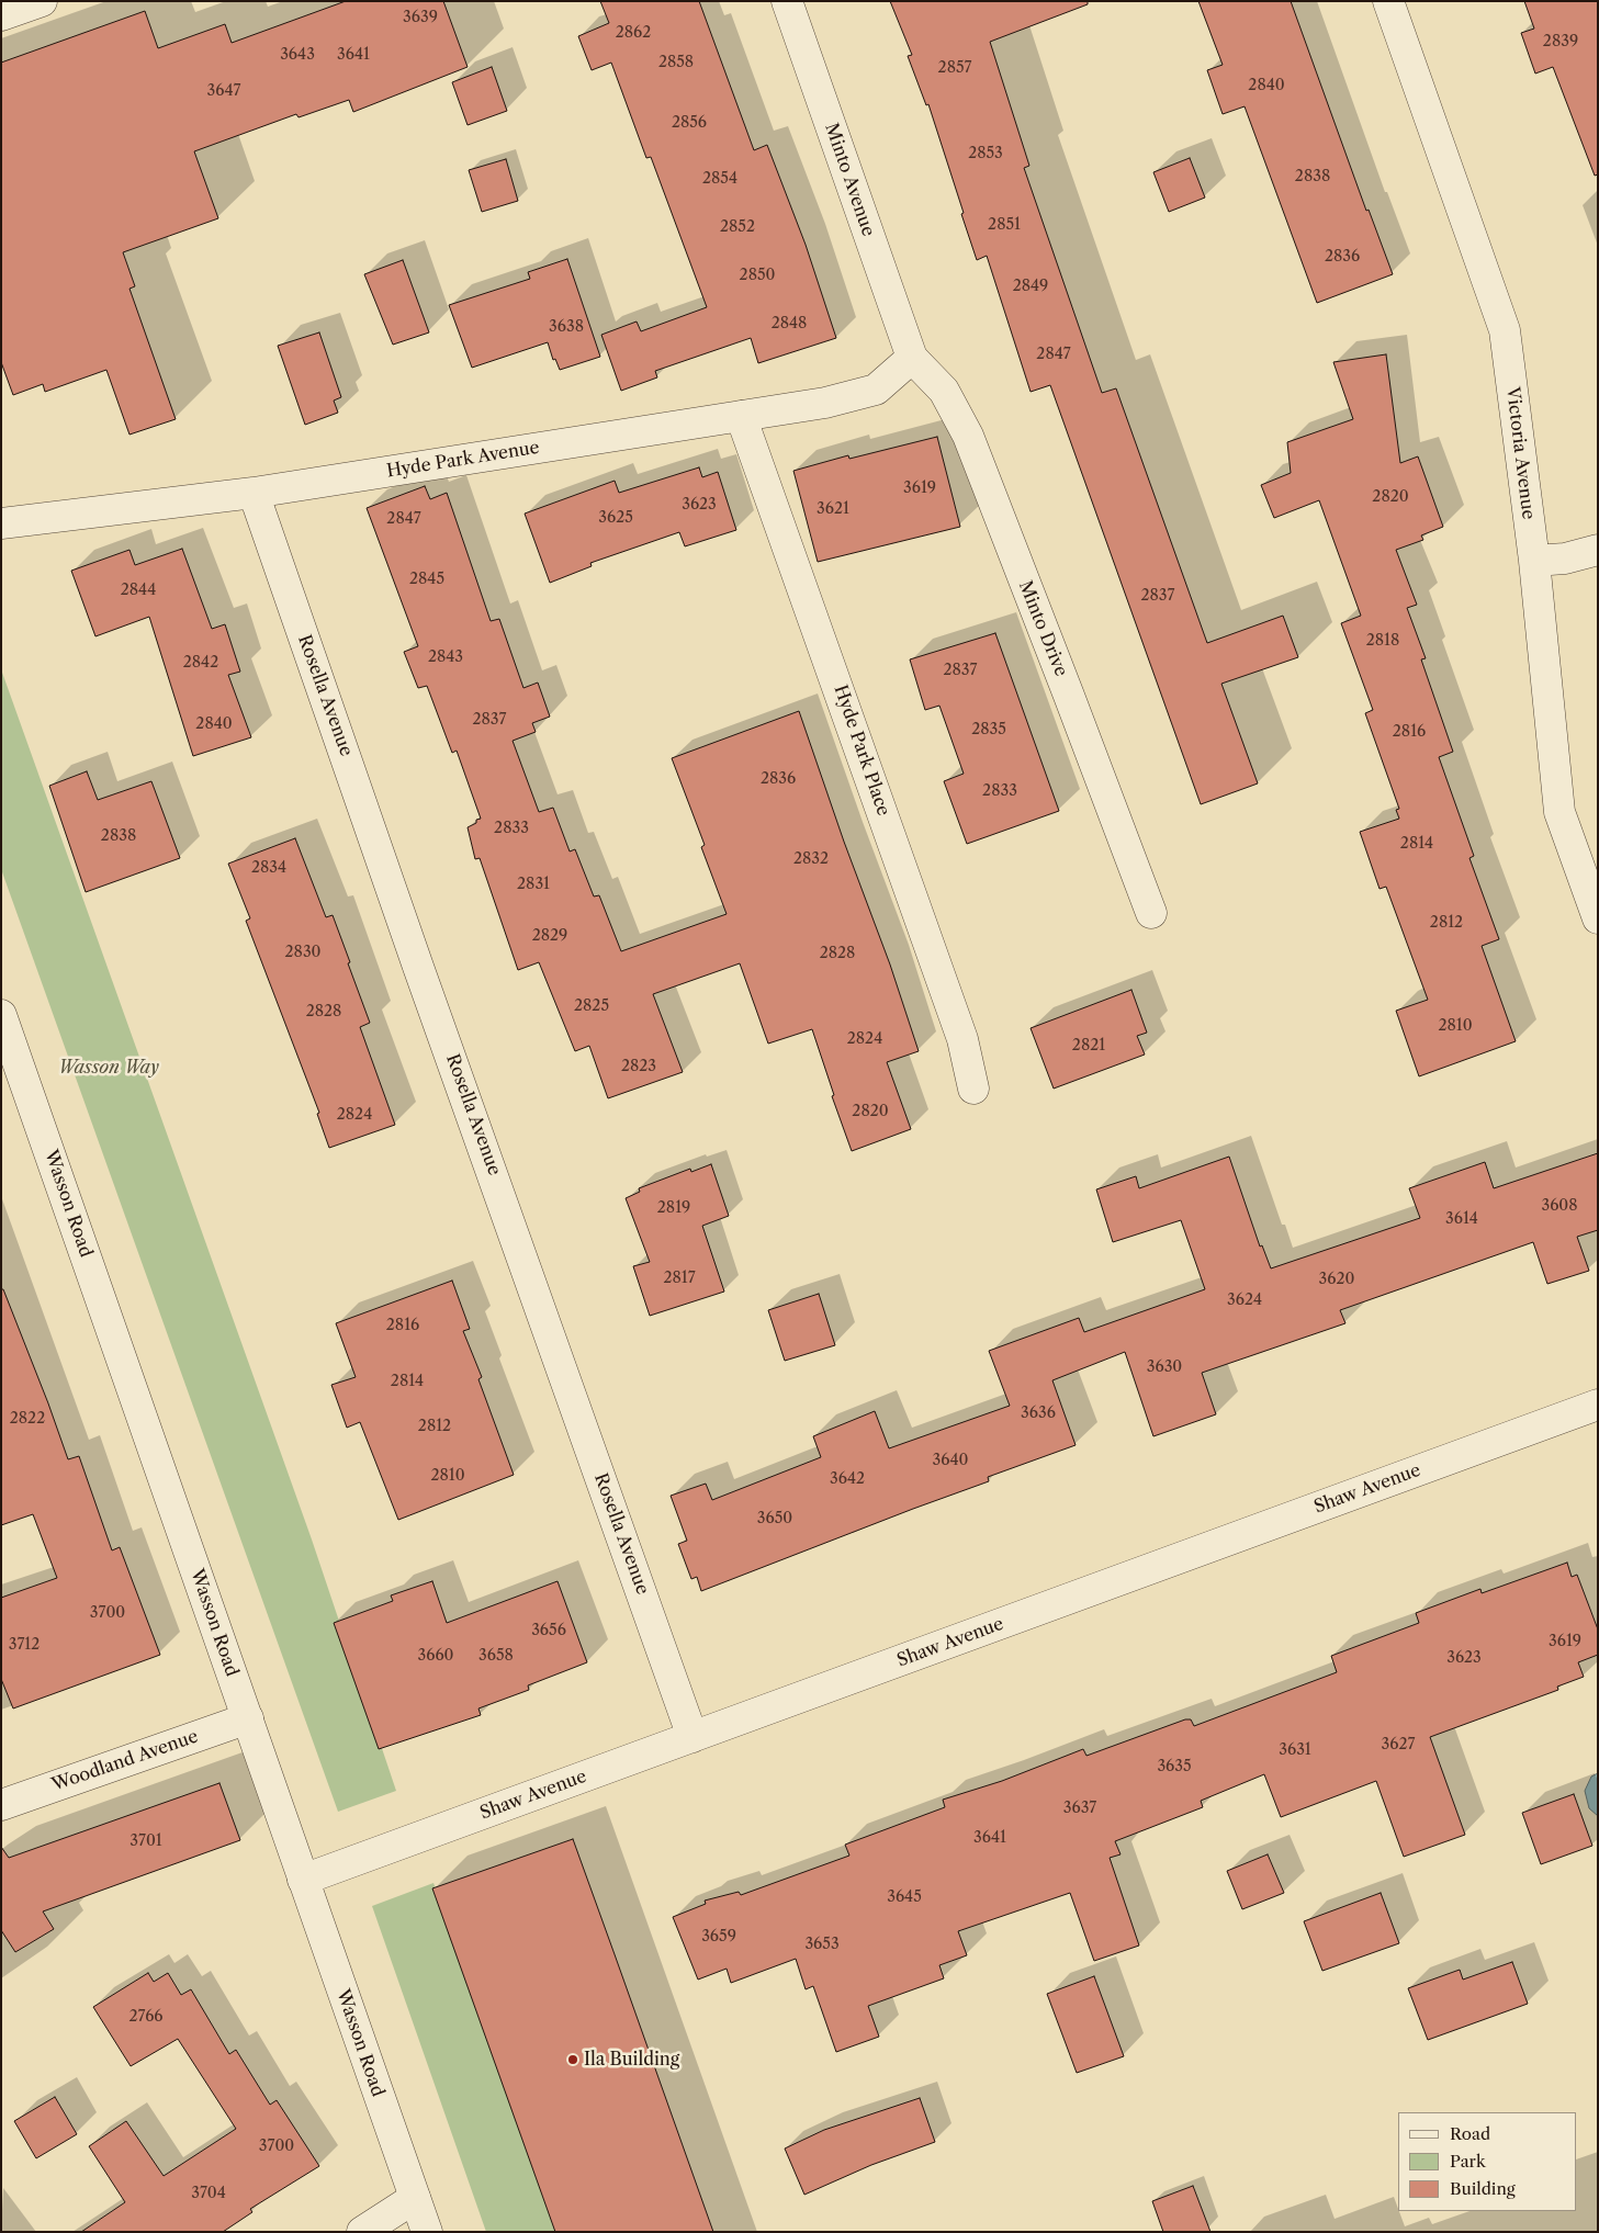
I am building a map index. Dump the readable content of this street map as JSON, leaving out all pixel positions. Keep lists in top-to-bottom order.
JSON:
{
  "streets": {
    "street": [
      "Minto Avenue",
      "Victoria Avenue",
      "Hyde Park Avenue",
      "Minto Drive",
      "Rosella Avenue",
      "Hyde Park Place",
      "Wasson Road",
      "Shaw Avenue",
      "Woodland Avenue"
    ]
  },
  "crossings": [
    ["Minto Avenue", "Hyde Park Avenue"],
    ["Minto Avenue", "Minto Drive"],
    ["Hyde Park Avenue", "Minto Drive"],
    ["Hyde Park Avenue", "Rosella Avenue"],
    ["Hyde Park Avenue", "Hyde Park Place"],
    ["Rosella Avenue", "Shaw Avenue"],
    ["Wasson Road", "Shaw Avenue"],
    ["Wasson Road", "Woodland Avenue"]
  ],
  "parks": ["Wasson Way"],
  "places": ["Ila Building"],
  "house_numbers": [
    "3639",
    "2862",
    "2839",
    "3643",
    "3641",
    "2858",
    "2857",
    "2840",
    "3647",
    "2856",
    "2853",
    "2838",
    "2854",
    "2851",
    "2852",
    "2836",
    "2850",
    "2849",
    "2848",
    "3638",
    "2847",
    "3619",
    "2820",
    "3623",
    "3621",
    "3625",
    "2847",
    "2845",
    "2844",
    "2837",
    "2818",
    "2843",
    "2842",
    "2837",
    "2837",
    "2840",
    "2835",
    "2816",
    "2836",
    "2833",
    "2833",
    "2838",
    "2814",
    "2832",
    "2834",
    "2831",
    "2812",
    "2829",
    "2830",
    "2828",
    "2825",
    "2828",
    "2810",
    "2824",
    "2821",
    "2823",
    "2820",
    "2824",
    "3608",
    "2819",
    "3614",
    "2817",
    "3620",
    "3624",
    "2816",
    "3630",
    "2814",
    "3636",
    "2822",
    "2812",
    "3640",
    "2810",
    "3642",
    "3650",
    "3700",
    "3656",
    "3619",
    "3712",
    "3660",
    "3658",
    "3623",
    "3627",
    "3631",
    "3635",
    "3637",
    "3641",
    "3701",
    "3645",
    "3659",
    "3653",
    "2766",
    "3700",
    "3704"
  ],
  "legend": ["Road", "Park", "Building"]
}
